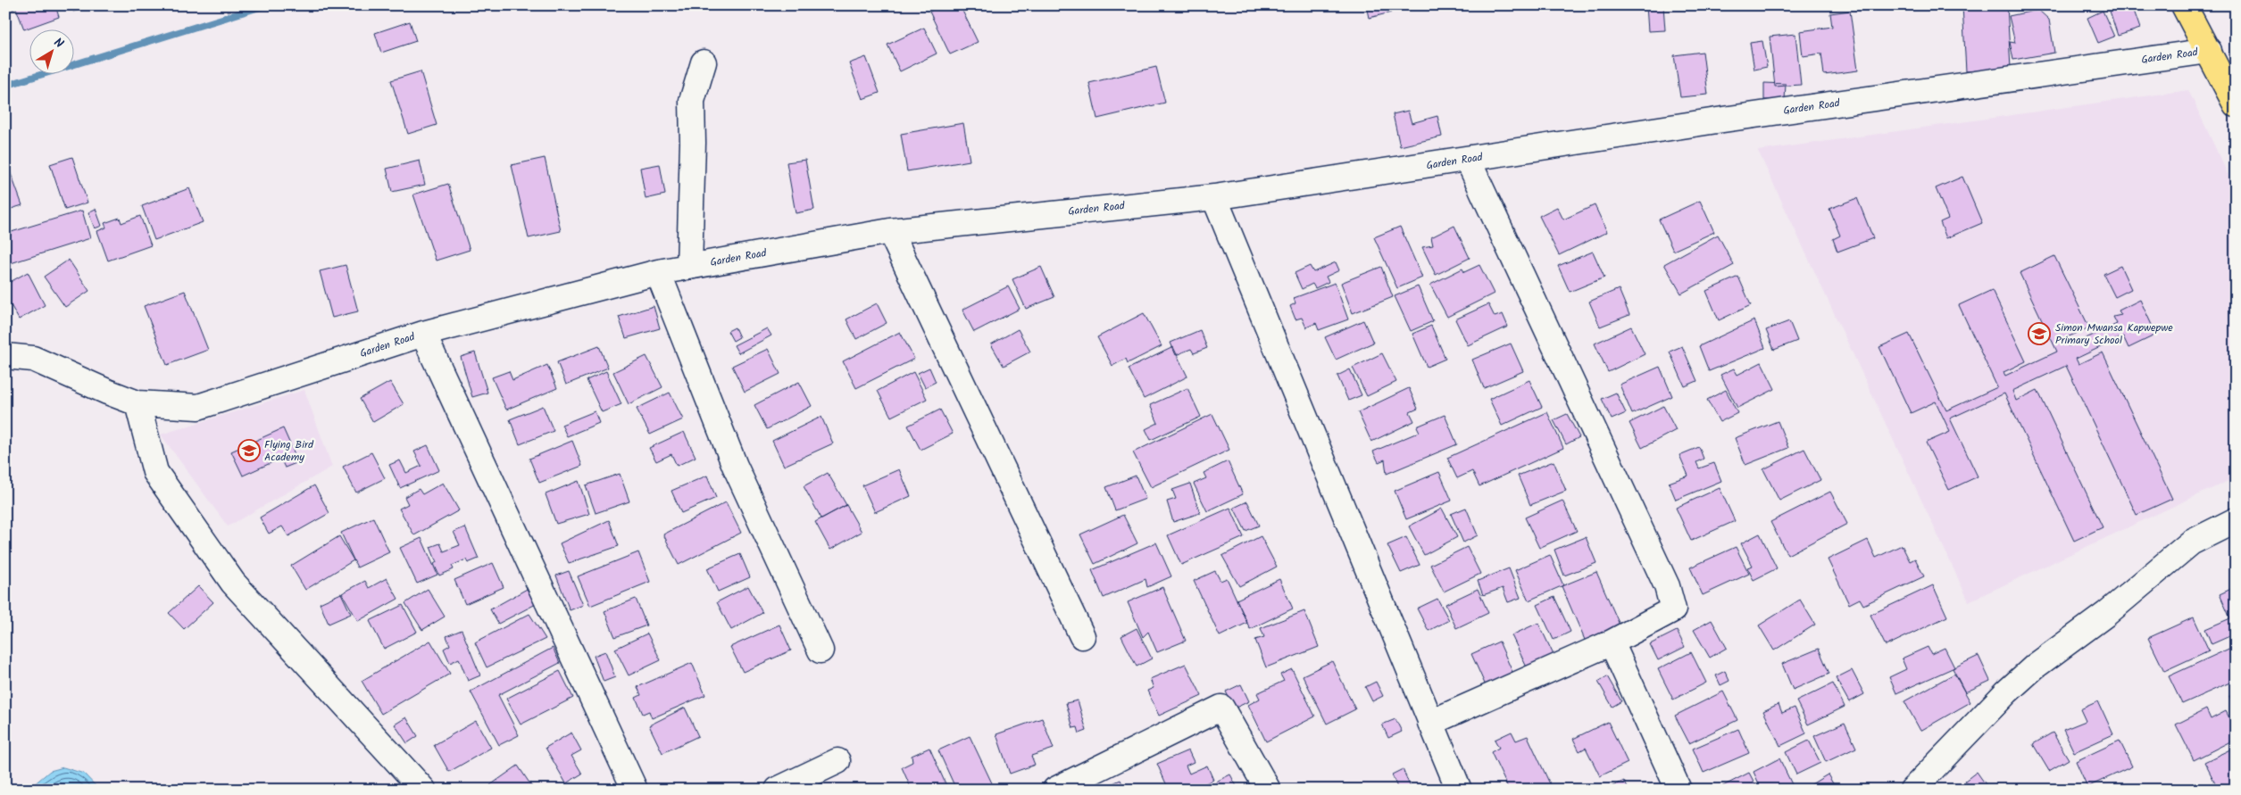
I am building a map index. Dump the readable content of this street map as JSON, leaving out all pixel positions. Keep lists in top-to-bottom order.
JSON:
{
  "streets": {
    "street": ["Garden Road"]
  },
  "places": {
    "school or university": ["Simon Mwansa Kapwepwe Primary School", "Flying Bird Academy"]
  },
  "north": "top right"
}
